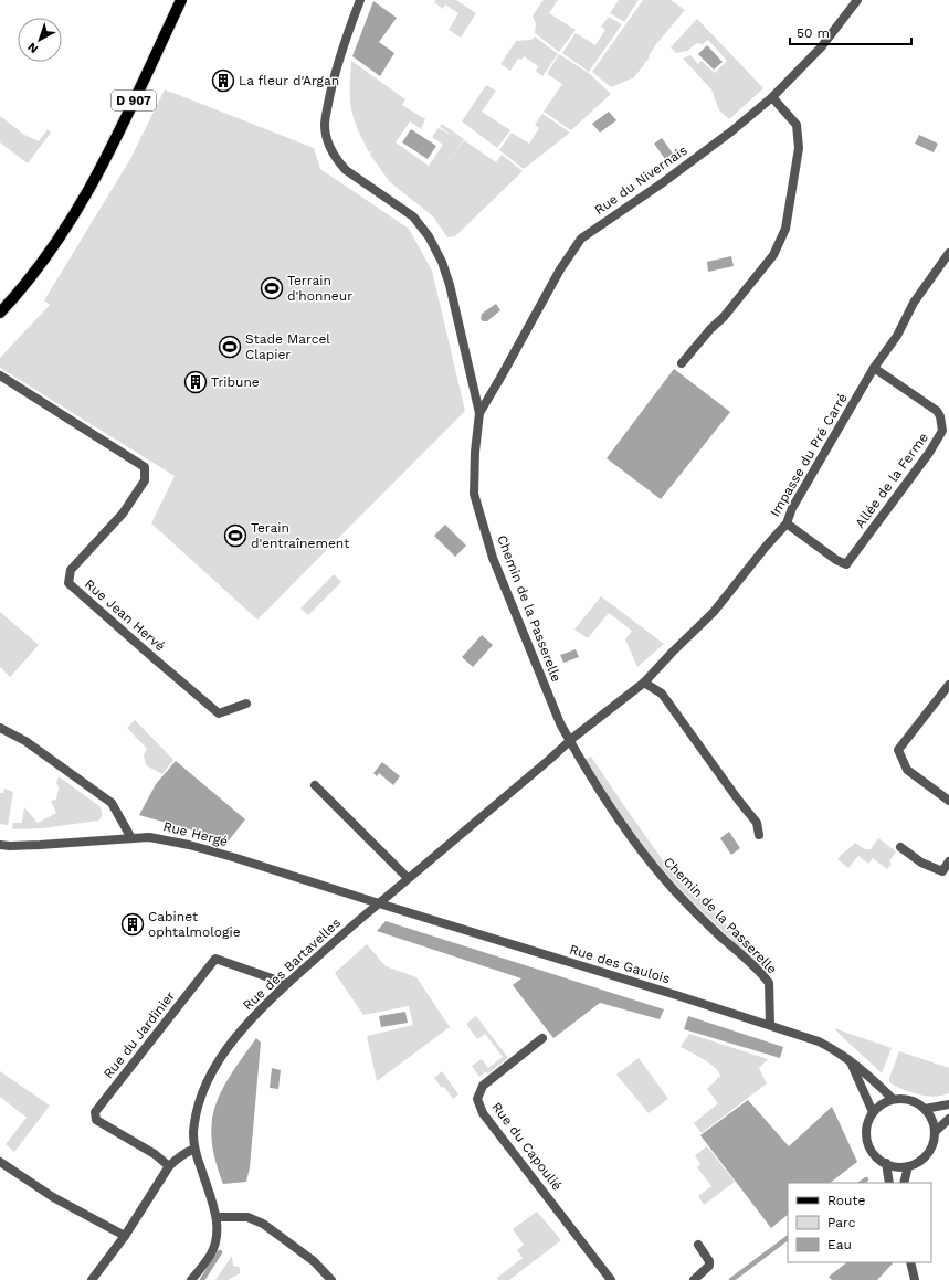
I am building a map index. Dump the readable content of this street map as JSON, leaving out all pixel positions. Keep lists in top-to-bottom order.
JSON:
{
  "streets": {
    "main road": ["D 907"],
    "street": [
      "Rue du Nivernais",
      "Impasse du Pré Carré",
      "Allée de la Ferme",
      "Chemin de la Passerelle",
      "Rue Jean Hervé",
      "Rue Hergé",
      "Rue des Bartavelles",
      "Rue des Gaulois",
      "Rue du Jardinier",
      "Rue du Capoulié"
    ]
  },
  "crossings": [
    ["Rue du Nivernais", "Chemin de la Passerelle"],
    ["Impasse du Pré Carré", "Allée de la Ferme"],
    ["Impasse du Pré Carré", "Chemin de la Passerelle"],
    ["Impasse du Pré Carré", "Rue des Bartavelles"],
    ["Chemin de la Passerelle", "Rue des Bartavelles"],
    ["Chemin de la Passerelle", "Rue des Gaulois"],
    ["Rue Hergé", "Rue des Bartavelles"],
    ["Rue Hergé", "Rue des Gaulois"],
    ["Rue des Bartavelles", "Rue des Gaulois"],
    ["Rue des Bartavelles", "Rue du Jardinier"]
  ],
  "places": {
    "building": ["La fleur d'Argan", "Tribune", "Cabinet ophtalmologie"],
    "sports": ["Terrain d'honneur", "Stade Marcel Clapier", "Terain d'entraînement"]
  },
  "legend": ["Route", "Parc", "Eau"],
  "scale_bar": "50 m",
  "north": "bottom left"
}
